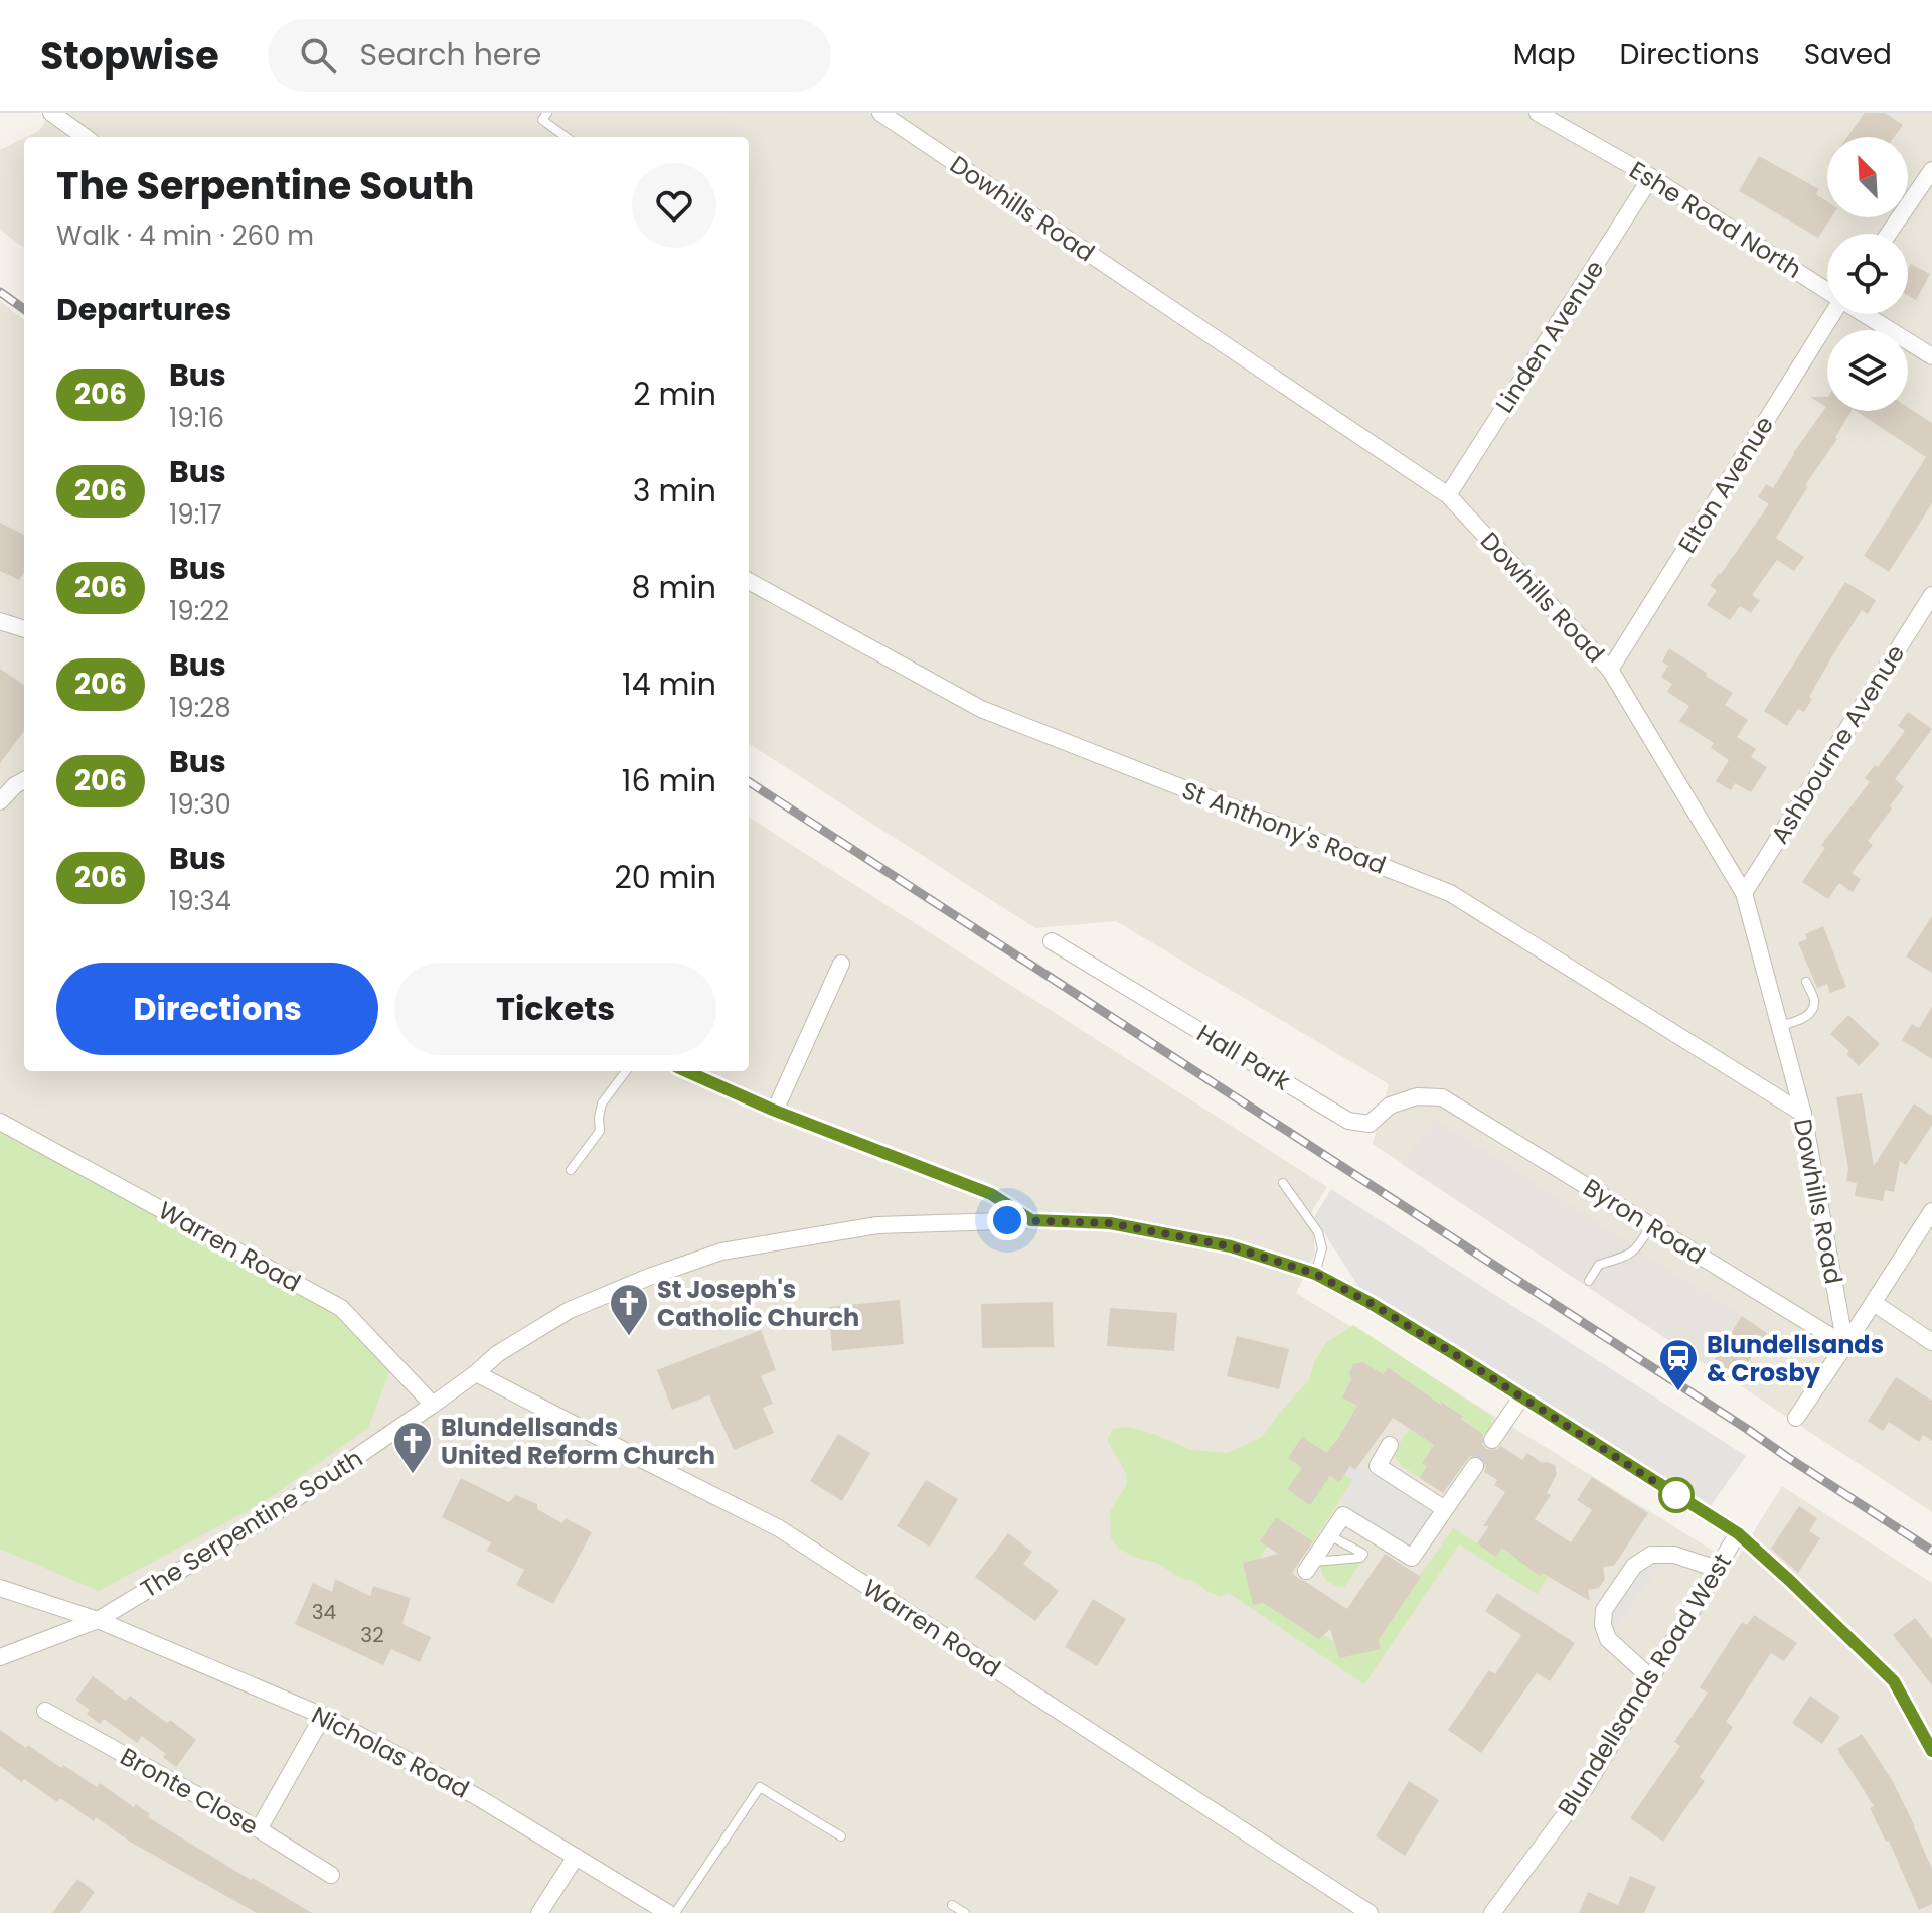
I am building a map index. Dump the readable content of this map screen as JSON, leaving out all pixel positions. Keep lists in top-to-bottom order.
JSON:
{
  "streets": {
    "street": [
      "Dowhills Road",
      "Eshe Road North",
      "Linden Avenue",
      "Elton Avenue",
      "Ashbourne Avenue",
      "St Anthony's Road",
      "Hall Park",
      "Byron Road",
      "Warren Road",
      "The Serpentine South",
      "Blundellsands Road West",
      "Nicholas Road",
      "Bronte Close"
    ]
  },
  "crossings": [
    ["Dowhills Road", "Linden Avenue"],
    ["Dowhills Road", "Elton Avenue"],
    ["Dowhills Road", "Ashbourne Avenue"],
    ["Dowhills Road", "St Anthony's Road"],
    ["Dowhills Road", "Byron Road"],
    ["Eshe Road North", "Linden Avenue"],
    ["Hall Park", "Byron Road"],
    ["Warren Road", "The Serpentine South"],
    ["The Serpentine South", "Blundellsands Road West"],
    ["The Serpentine South", "Nicholas Road"]
  ],
  "places": {
    "church": ["St Joseph's Catholic Church", "Blundellsands United Reform Church"],
    "station": ["Blundellsands & Crosby"]
  },
  "lines": ["bus line 206"],
  "house_numbers": ["34", "32"],
  "north": "top left",
  "page": {
    "header": "Stopwise",
    "search": "Search here",
    "nav": ["Map", "Directions", "Saved"],
    "heading": [
      ["The Serpentine South", "Walk · 4 min · 260 m"],
      "Departures"
    ],
    "list": [
      {
        "mark": "206",
        "name": "Bus",
        "note": "19:16",
        "value": "2 min"
      },
      {
        "mark": "206",
        "name": "Bus",
        "note": "19:17",
        "value": "3 min"
      },
      {
        "mark": "206",
        "name": "Bus",
        "note": "19:22",
        "value": "8 min"
      },
      {
        "mark": "206",
        "name": "Bus",
        "note": "19:28",
        "value": "14 min"
      },
      {
        "mark": "206",
        "name": "Bus",
        "note": "19:30",
        "value": "16 min"
      },
      {
        "mark": "206",
        "name": "Bus",
        "note": "19:34",
        "value": "20 min"
      }
    ],
    "buttons": ["Directions", "Tickets"]
  }
}
